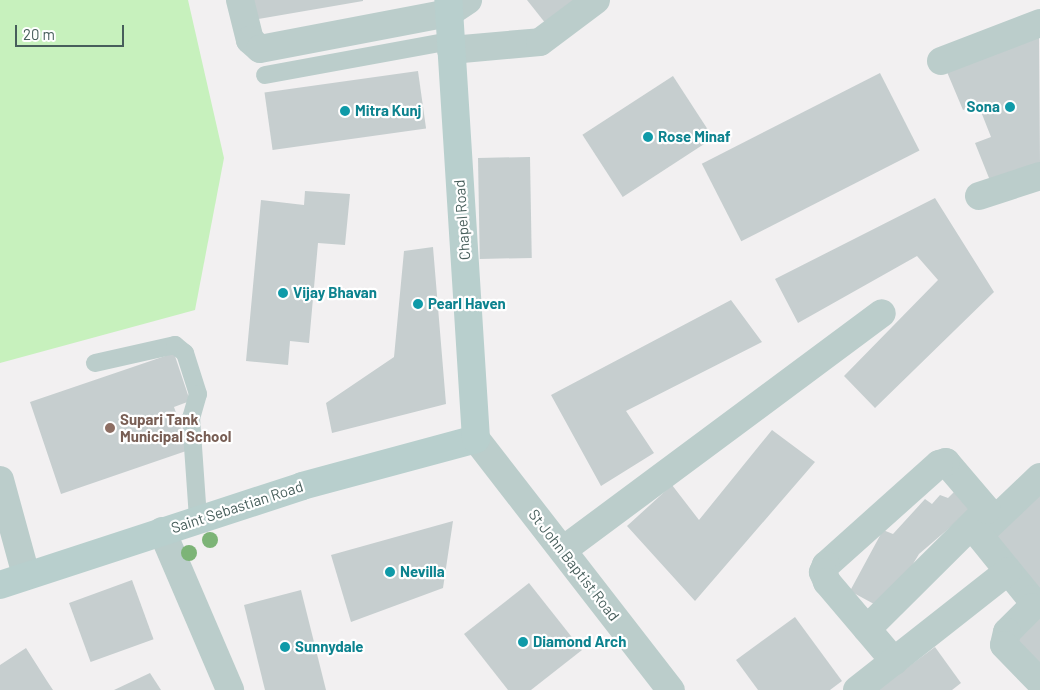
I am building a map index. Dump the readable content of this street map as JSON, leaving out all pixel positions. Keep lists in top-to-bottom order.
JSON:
{
  "streets": {
    "main road": ["Chapel Road", "Saint Sebastian Road"],
    "street": ["St John Baptist Road"]
  },
  "crossings": [
    ["Chapel Road", "Saint Sebastian Road"],
    ["Chapel Road", "St John Baptist Road"],
    ["Saint Sebastian Road", "St John Baptist Road"]
  ],
  "places": [
    "Sona",
    "Mitra Kunj",
    "Rose Minaf",
    "Vijay Bhavan",
    "Pearl Haven",
    "Supari Tank Municipal School",
    "Nevilla",
    "Diamond Arch",
    "Sunnydale"
  ],
  "scale_bar": "20 m"
}
